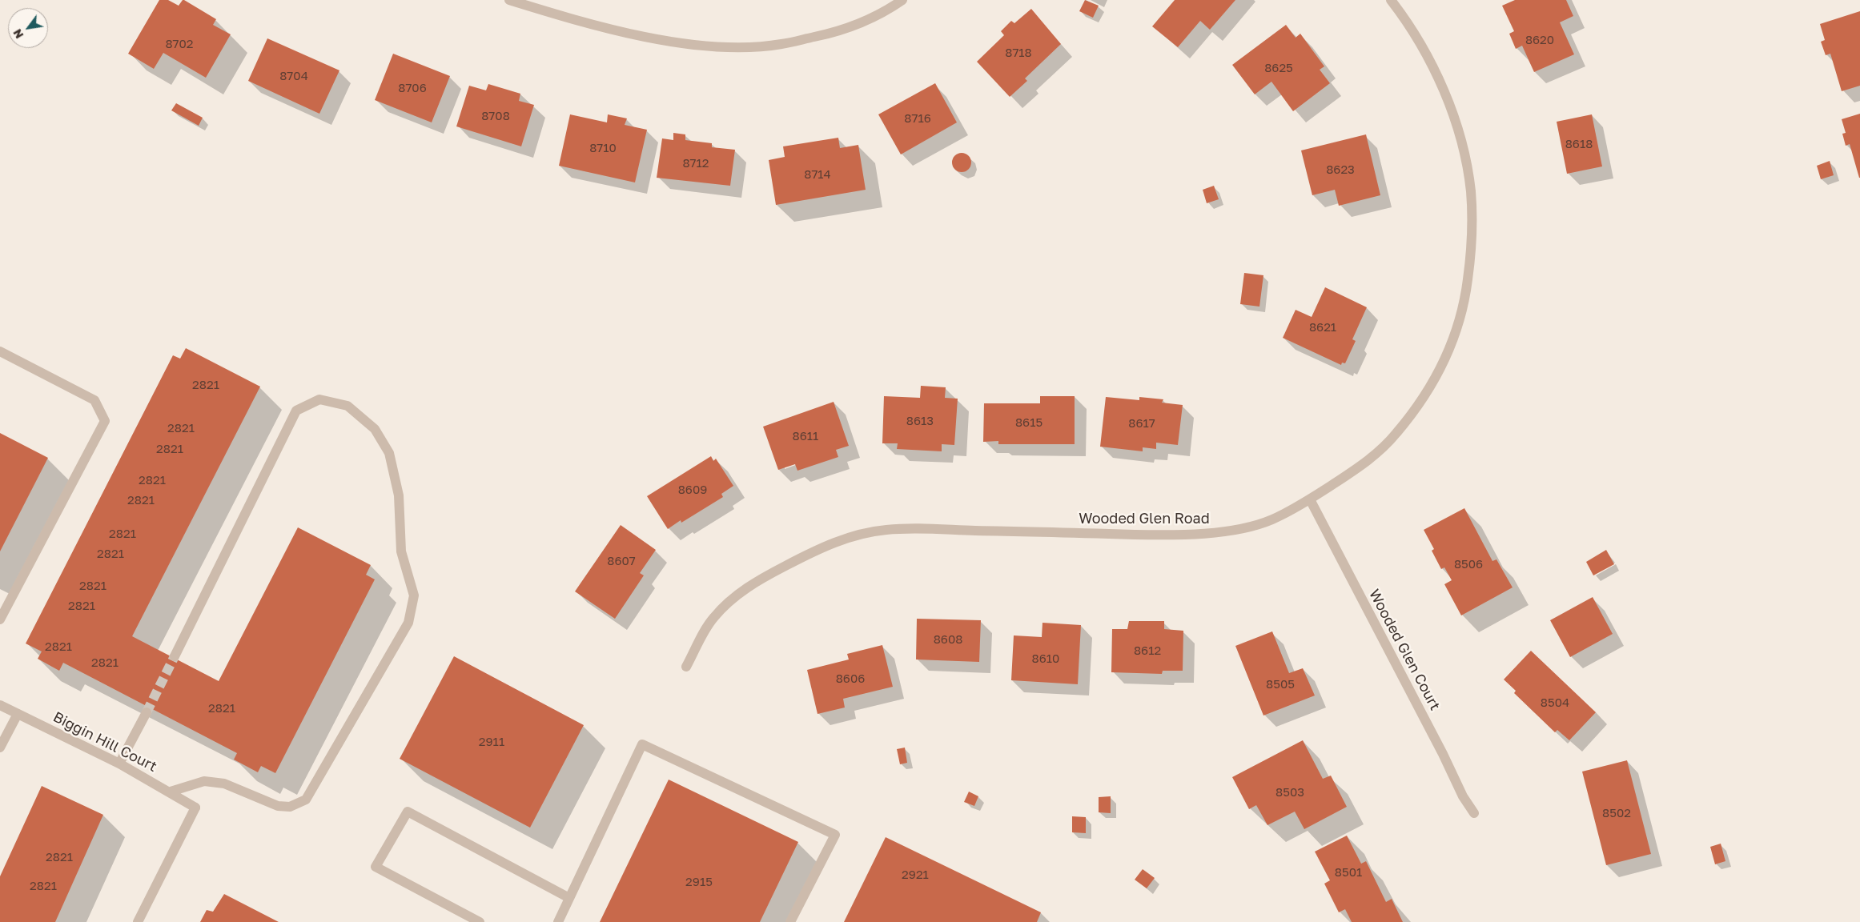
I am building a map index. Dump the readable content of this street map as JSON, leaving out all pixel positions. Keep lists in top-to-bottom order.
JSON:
{
  "streets": {
    "street": ["Wooded Glen Road", "Wooded Glen Court", "Biggin Hill Court"]
  },
  "crossings": [
    ["Wooded Glen Road", "Wooded Glen Court"]
  ],
  "house_numbers": [
    "8620",
    "8702",
    "8718",
    "8625",
    "8704",
    "8706",
    "8708",
    "8716",
    "8618",
    "8710",
    "8712",
    "8623",
    "8714",
    "8621",
    "2821",
    "8613",
    "8615",
    "8617",
    "2821",
    "8611",
    "2821",
    "2821",
    "8609",
    "2821",
    "2821",
    "2821",
    "8607",
    "8506",
    "2821",
    "2821",
    "8608",
    "2821",
    "8612",
    "8610",
    "2821",
    "8606",
    "8505",
    "8504",
    "2821",
    "2911",
    "8503",
    "8502",
    "2821",
    "8501",
    "2921",
    "2915",
    "2821"
  ],
  "north": "bottom left"
}
